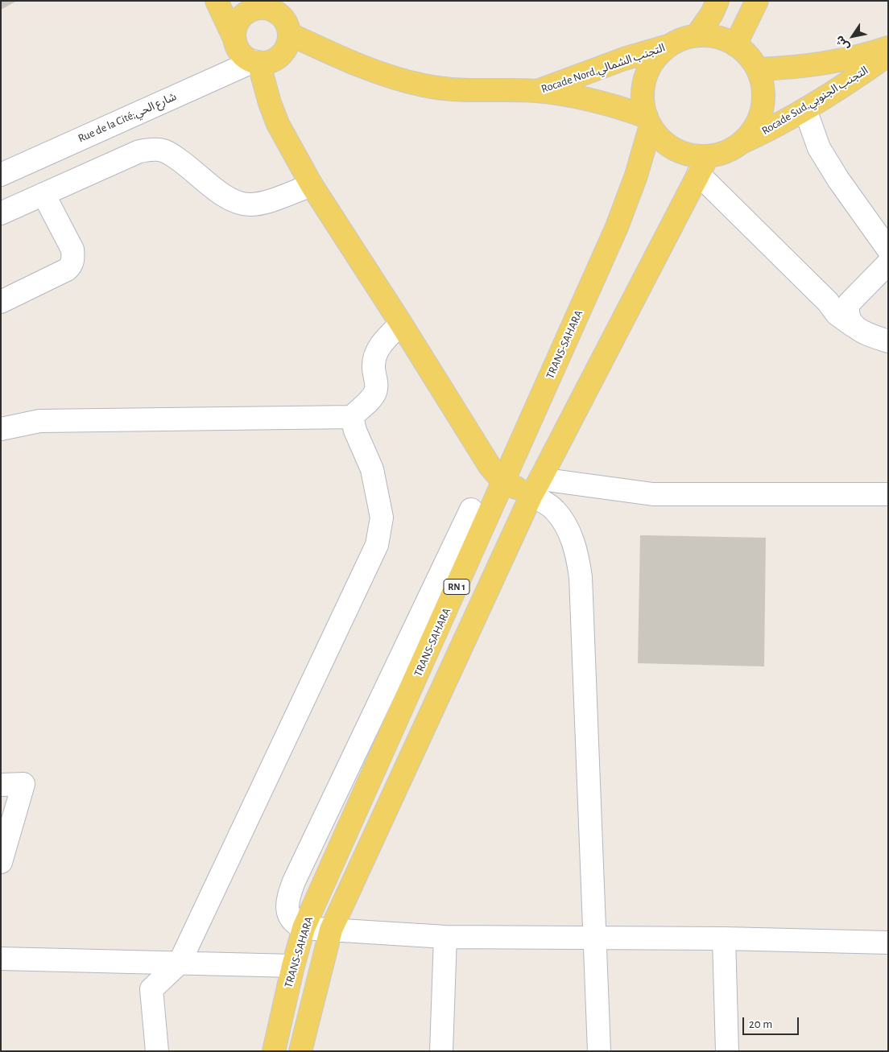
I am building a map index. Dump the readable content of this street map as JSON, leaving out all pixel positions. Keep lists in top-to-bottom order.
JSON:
{
  "streets": {
    "main road": [
      "Rocade Nord,التجنب الشمالي",
      "Rocade Sud,التجنب الجنوبي",
      "TRANS-SAHARA",
      "RN 1"
    ],
    "street": ["Rue de la Cité;شارع الحي"]
  },
  "crossings": [
    ["Rocade Nord,التجنب الشمالي", "Rocade Sud,التجنب الجنوبي"],
    ["Rocade Nord,التجنب الشمالي", "Rue de la Cité;شارع الحي"],
    ["Rocade Nord,التجنب الشمالي", "TRANS-SAHARA"],
    ["Rocade Nord,التجنب الشمالي", "RN 1"],
    ["Rocade Sud,التجنب الجنوبي", "TRANS-SAHARA"],
    ["Rocade Sud,التجنب الجنوبي", "RN 1"],
    ["TRANS-SAHARA", "RN 1"]
  ],
  "scale_bar": "20 m",
  "north": "bottom left"
}
